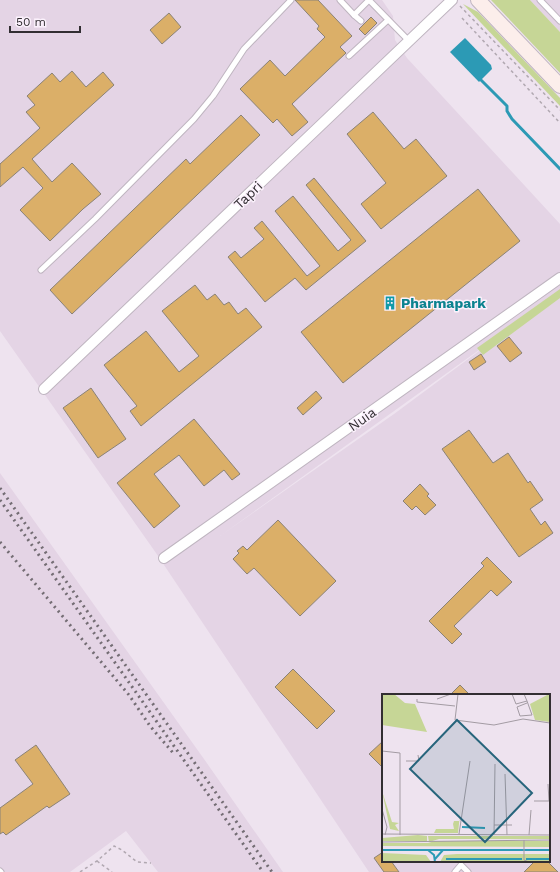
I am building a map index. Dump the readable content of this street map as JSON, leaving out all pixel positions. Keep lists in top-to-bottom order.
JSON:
{
  "streets": {
    "street": ["Tapri", "Nuia"]
  },
  "places": {
    "building": ["Pharmapark"]
  },
  "scale_bar": "50 m"
}
